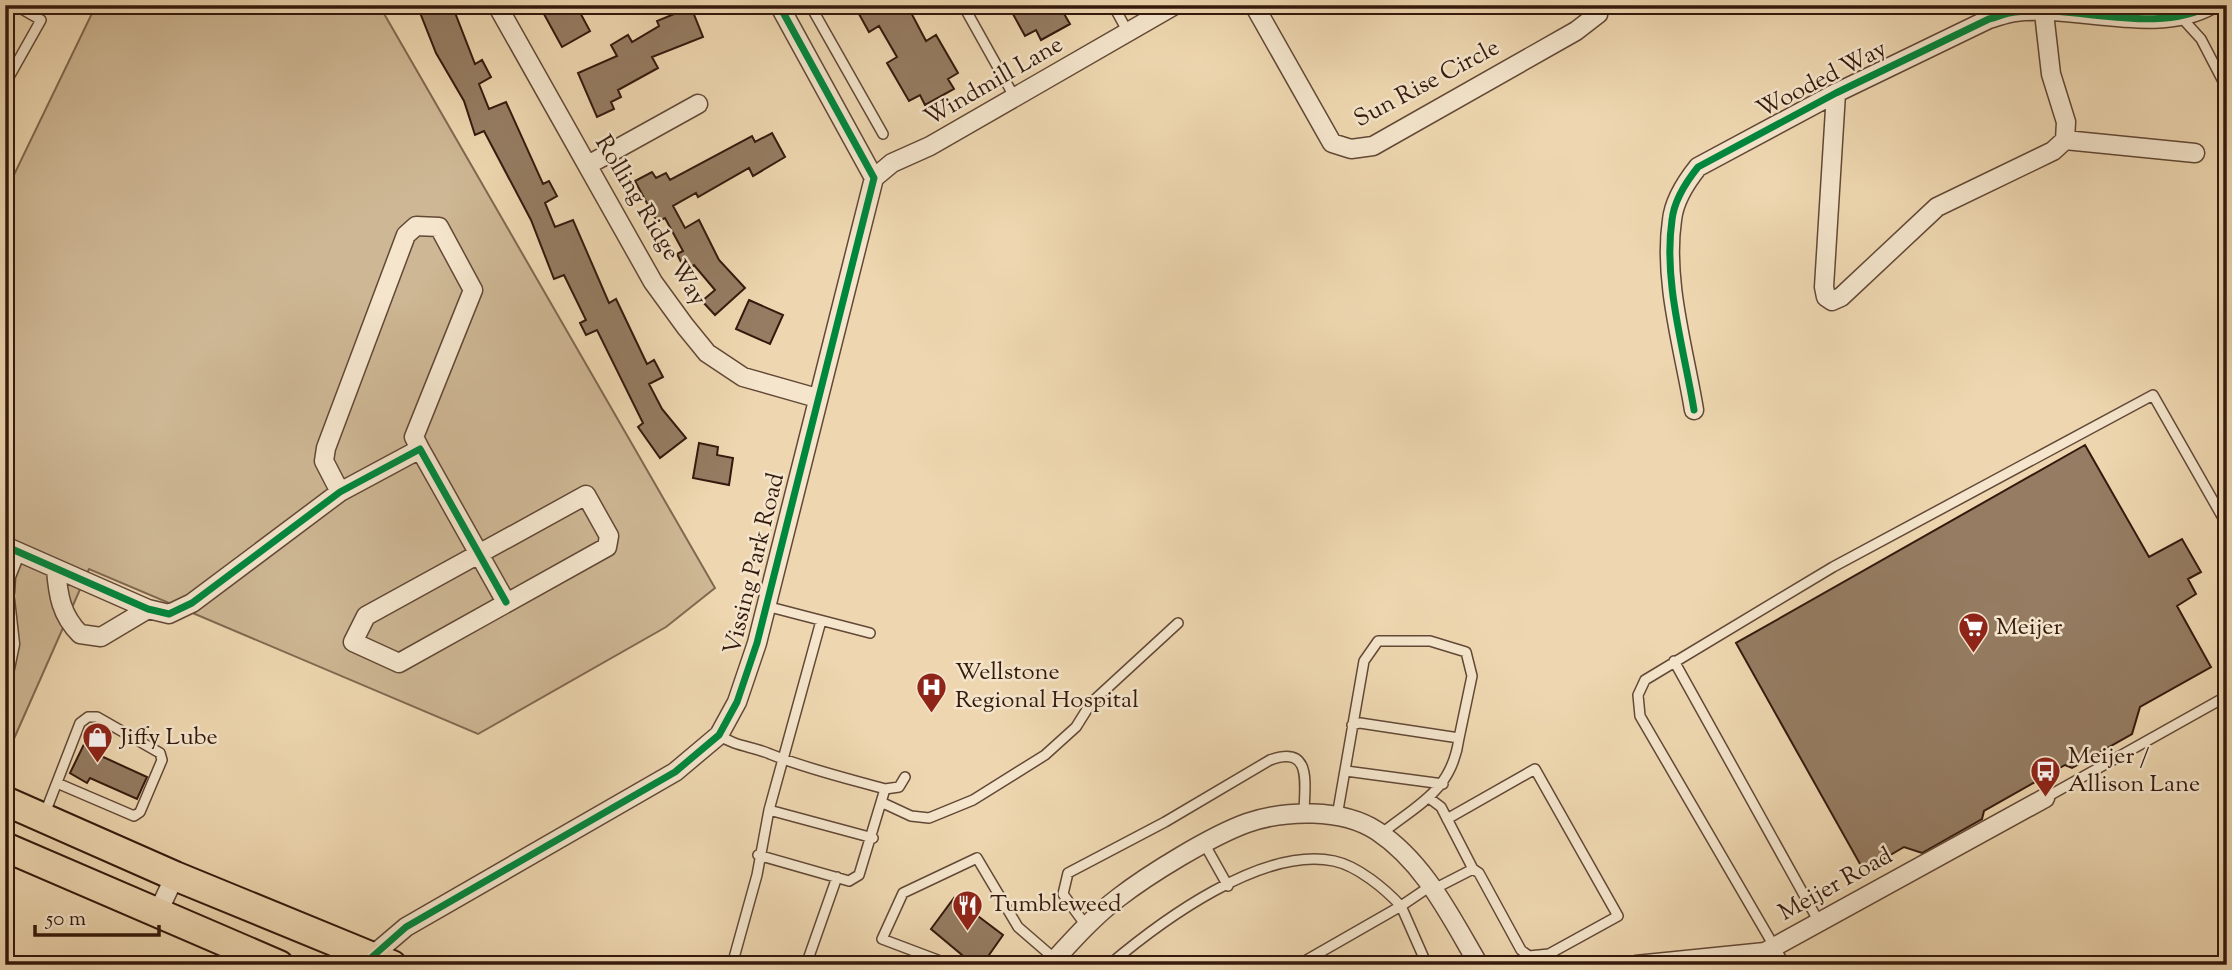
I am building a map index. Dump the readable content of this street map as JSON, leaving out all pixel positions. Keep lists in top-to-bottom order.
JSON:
{
  "streets": {
    "street": [
      "Wooded Way",
      "Windmill Lane",
      "Sun Rise Circle",
      "Rolling Ridge Way",
      "Vissing Park Road",
      "Meijer Road"
    ]
  },
  "crossings": [
    ["Windmill Lane", "Vissing Park Road"],
    ["Rolling Ridge Way", "Vissing Park Road"]
  ],
  "places": {
    "supermarket": ["Meijer"],
    "hospital": ["Wellstone Regional Hospital"],
    "shop": ["Jiffy Lube"],
    "bus stop": ["Meijer / Allison Lane"],
    "restaurant": ["Tumbleweed"]
  },
  "scale_bar": "50 m"
}
